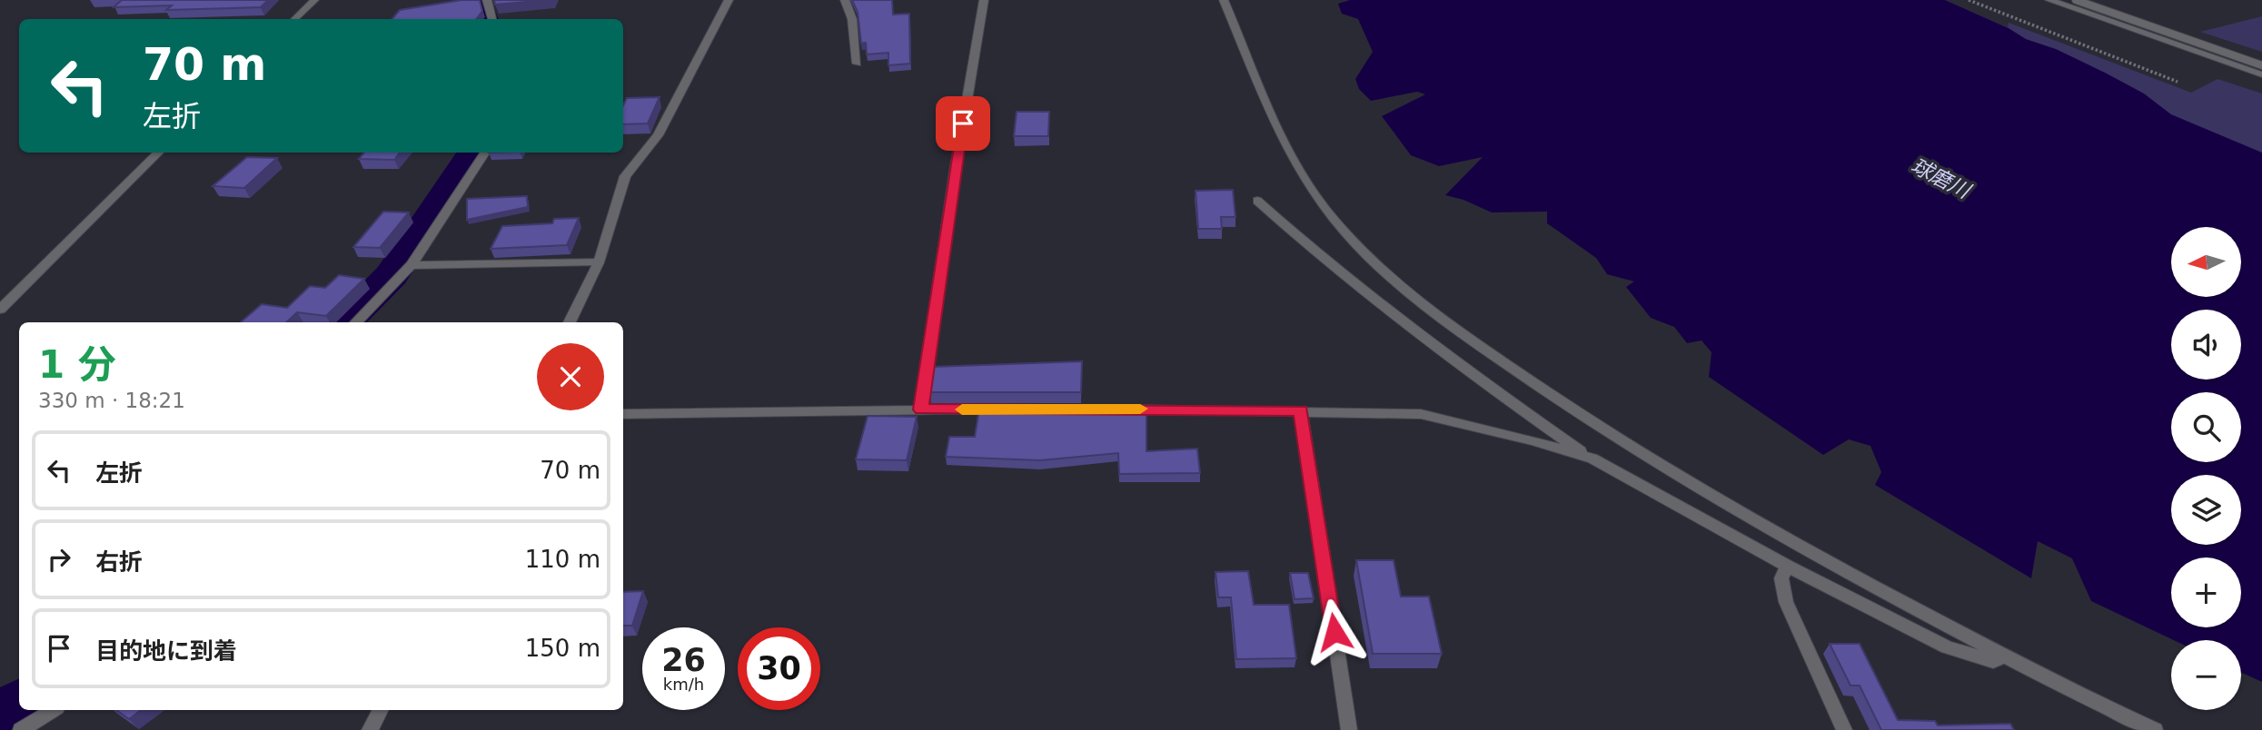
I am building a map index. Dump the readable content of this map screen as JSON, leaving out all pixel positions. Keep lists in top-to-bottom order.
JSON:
{
  "water": ["球磨川"],
  "north": "left",
  "page": {
    "turn": ["70 m", "左折"],
    "map_buttons": ["+", "−"],
    "heading": ["1 分", "330 m · 18:21"],
    "list": [
      {
        "name": "左折",
        "value": "70 m"
      },
      {
        "name": "右折",
        "value": "110 m"
      },
      {
        "name": "目的地に到着",
        "value": "150 m"
      }
    ],
    "speed": "26 km/h",
    "limit": "30"
  }
}
